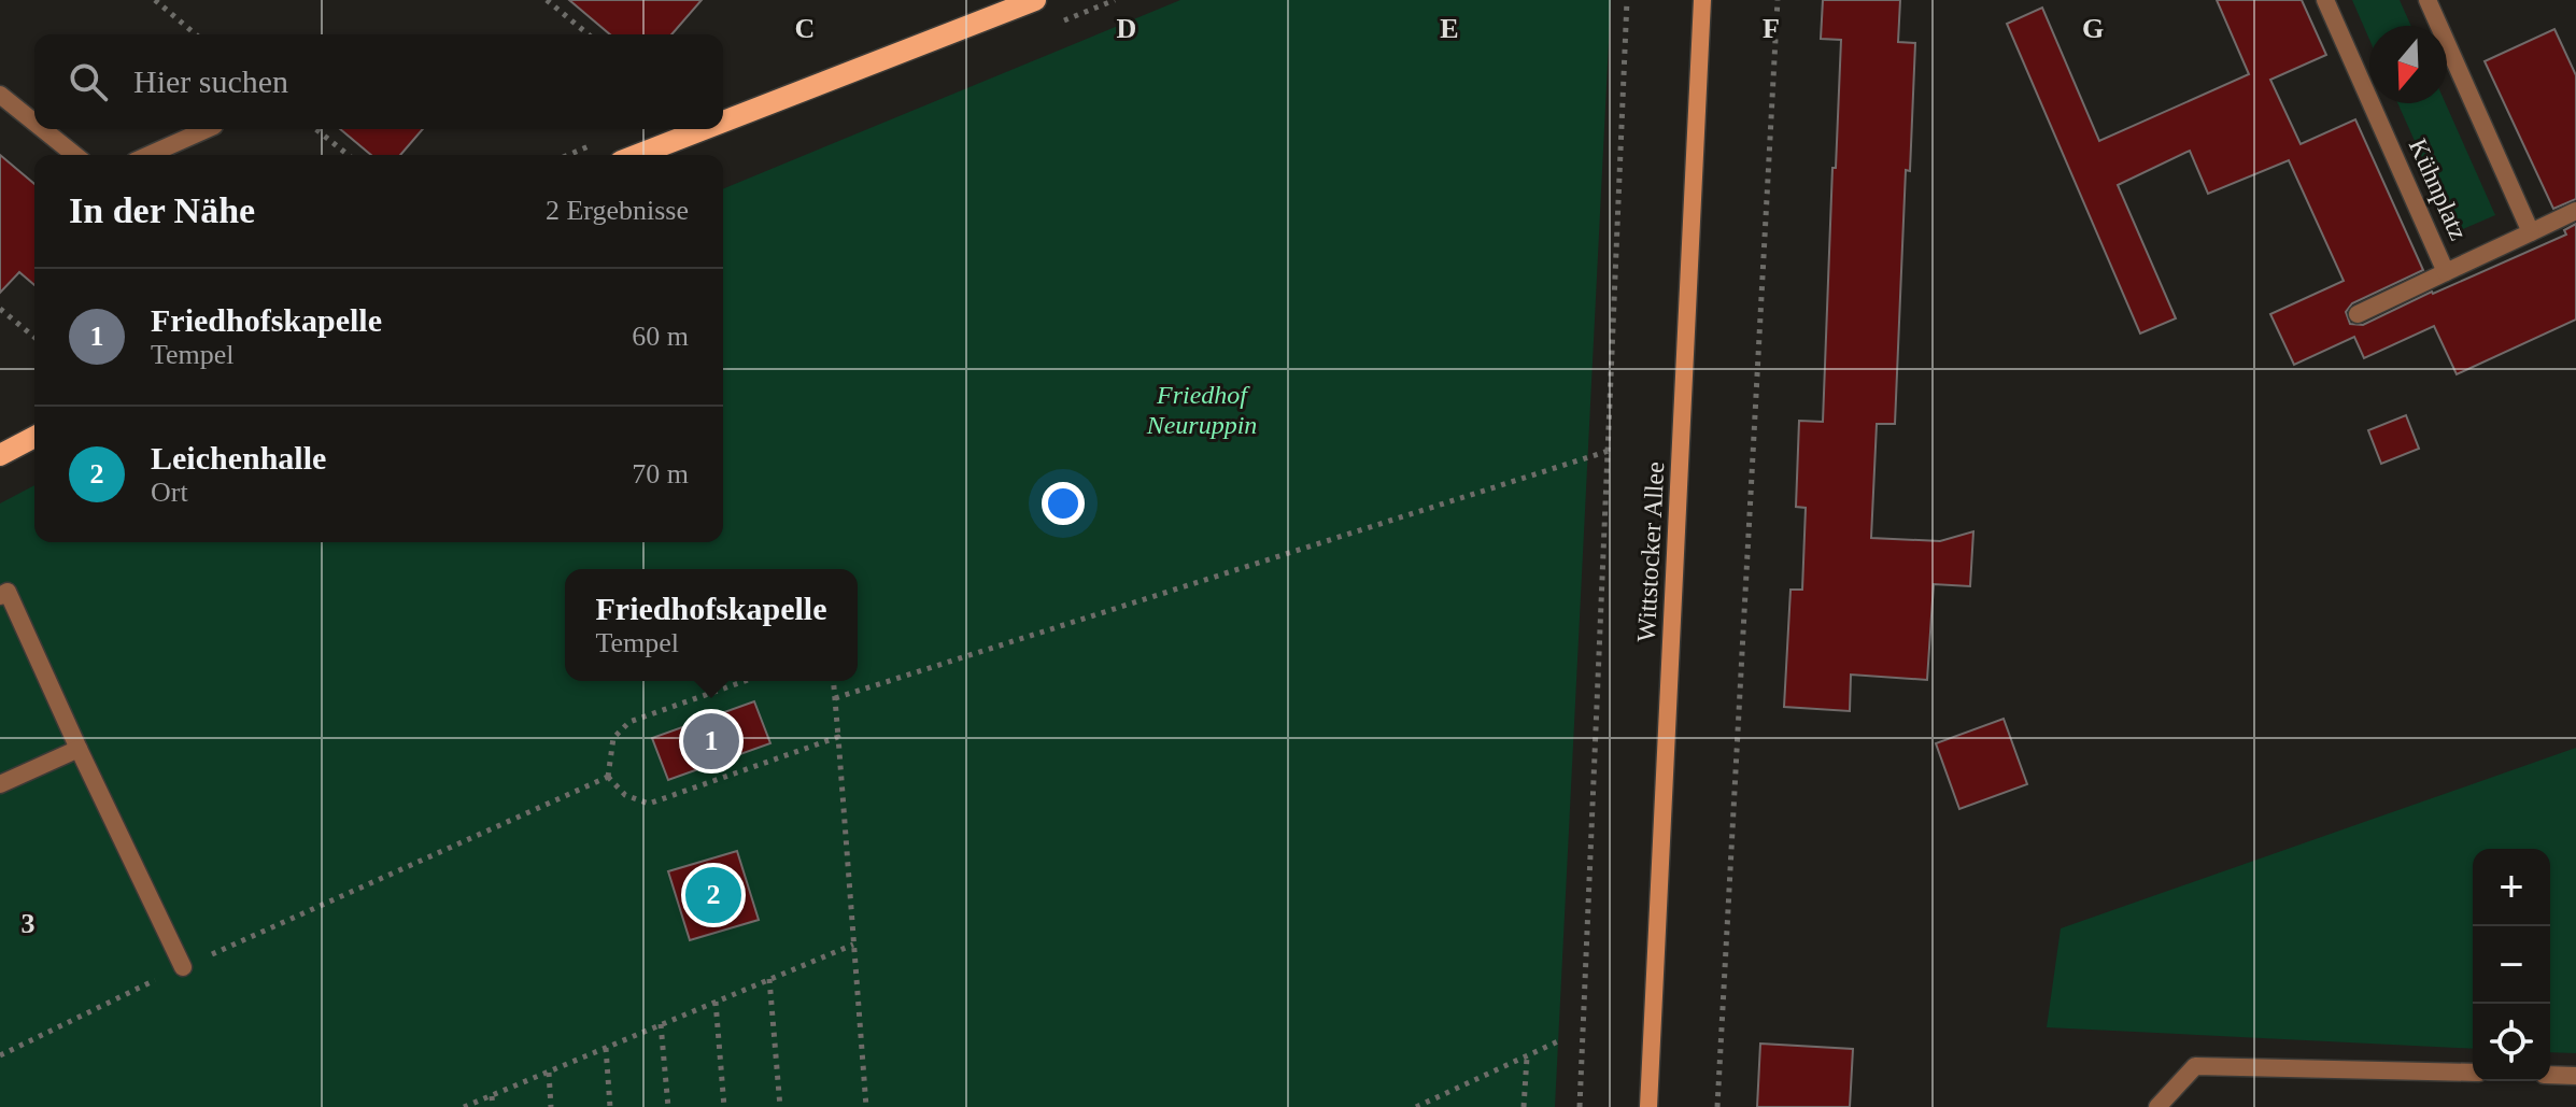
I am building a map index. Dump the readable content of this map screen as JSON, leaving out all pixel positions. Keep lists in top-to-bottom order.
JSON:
{
  "streets": {
    "main road": ["Wittstocker Allee"],
    "street": ["Kühnplatz"]
  },
  "parks": ["Friedhof Neuruppin"],
  "north": "bottom",
  "page": {
    "search": "Hier suchen",
    "heading": ["In der Nähe", "2 Ergebnisse"],
    "list": [
      {
        "mark": "1",
        "name": "Friedhofskapelle",
        "note": "Tempel",
        "value": "60 m"
      },
      {
        "mark": "2",
        "name": "Leichenhalle",
        "note": "Ort",
        "value": "70 m"
      }
    ],
    "popup": ["Friedhofskapelle", "Tempel"],
    "pins": ["1", "2"],
    "map_buttons": ["+", "−"]
  },
  "grid": {
    "columns": [
      "C",
      "D",
      "E",
      "F",
      "G"
    ],
    "rows": ["3"]
  }
}
